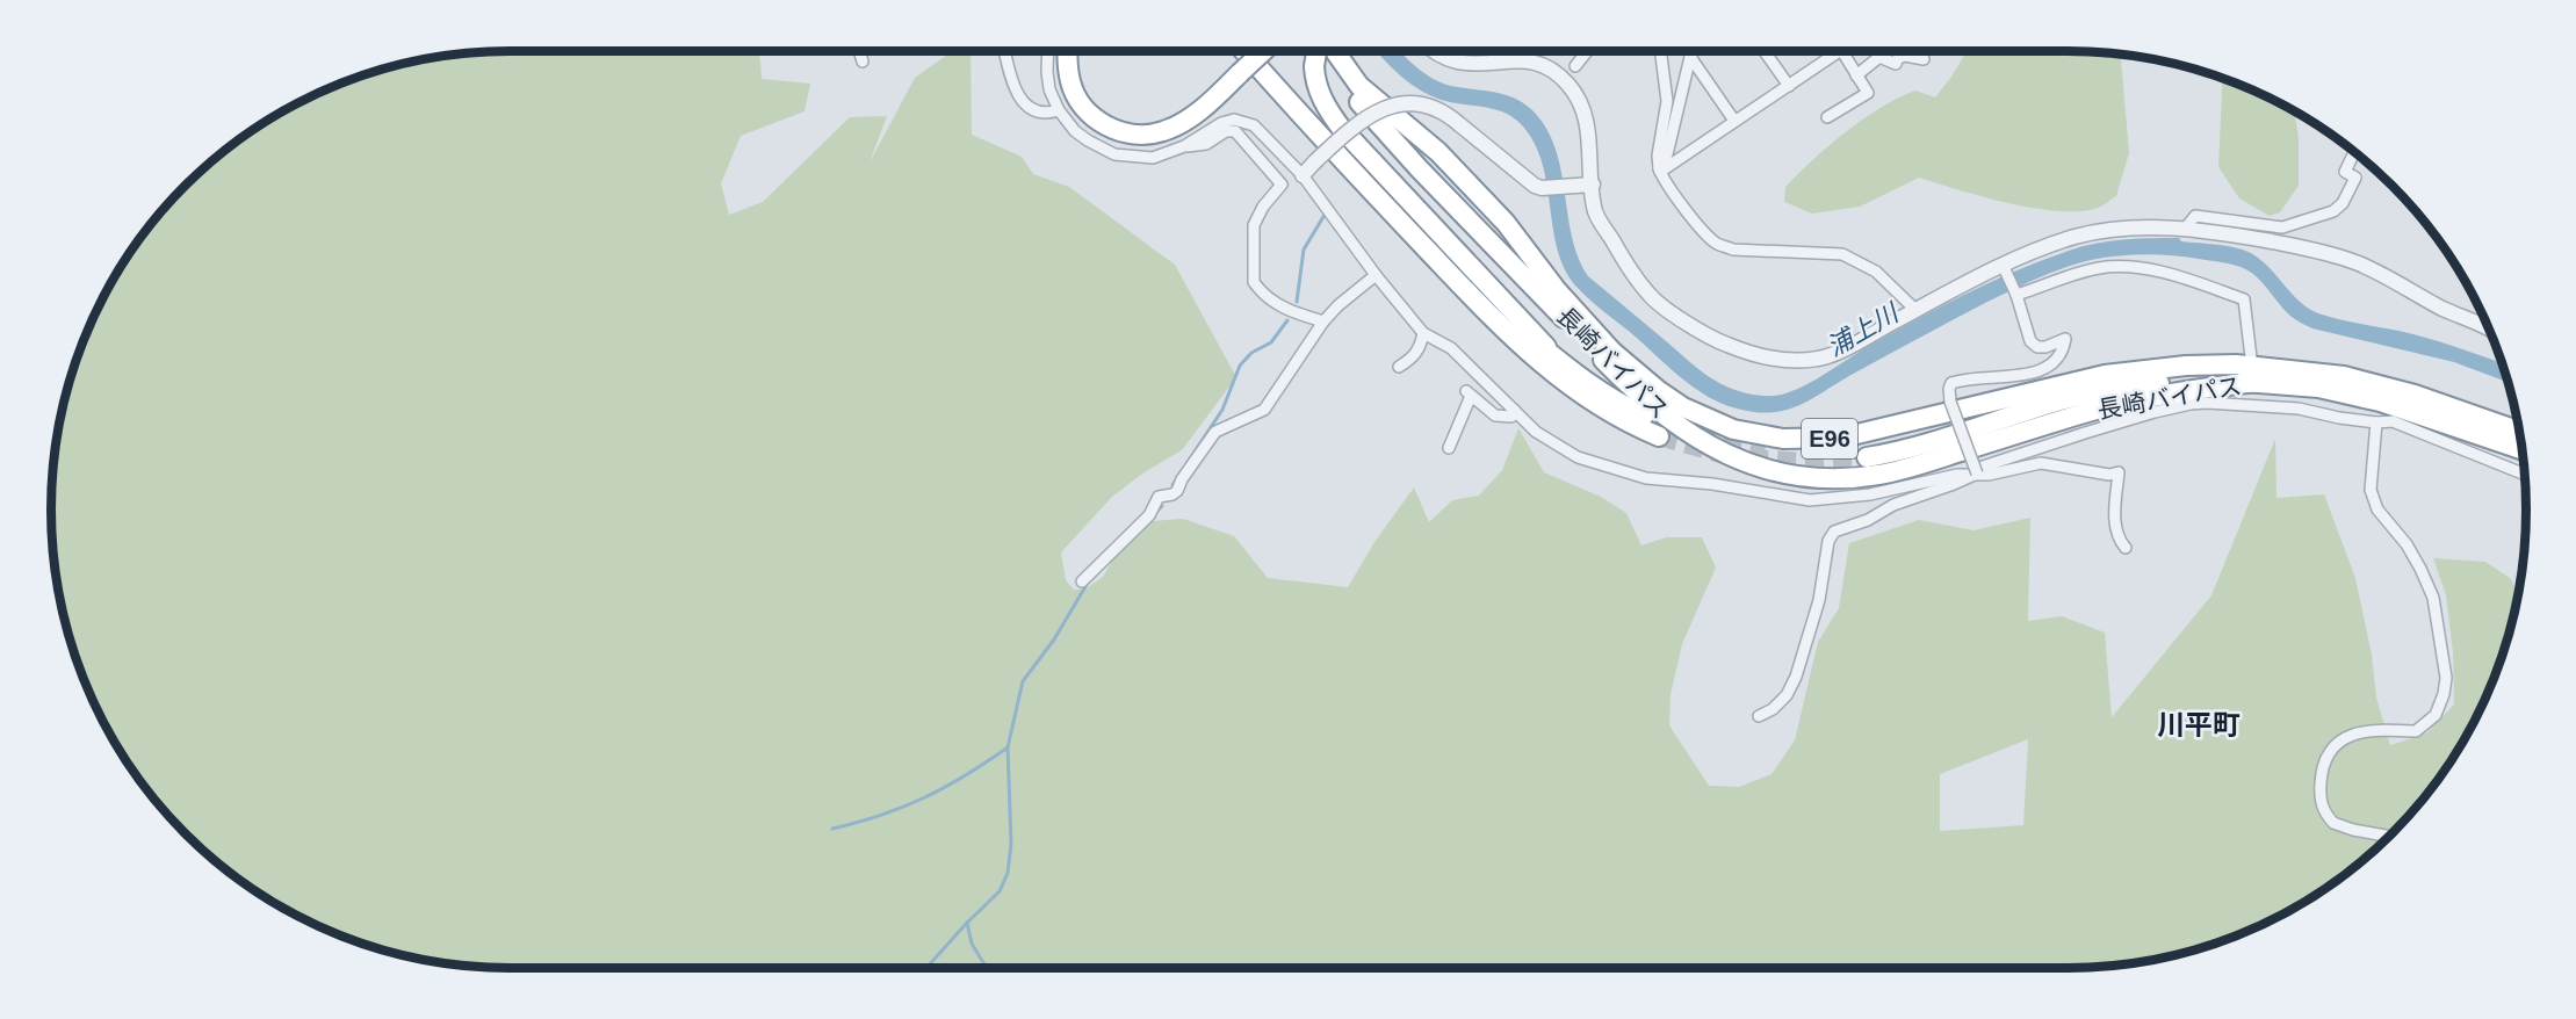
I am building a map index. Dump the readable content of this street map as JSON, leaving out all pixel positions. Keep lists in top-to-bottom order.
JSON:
{
  "streets": {
    "highway": ["長崎バイパス", "E96"]
  },
  "districts": ["川平町"],
  "water": ["浦上川"]
}
